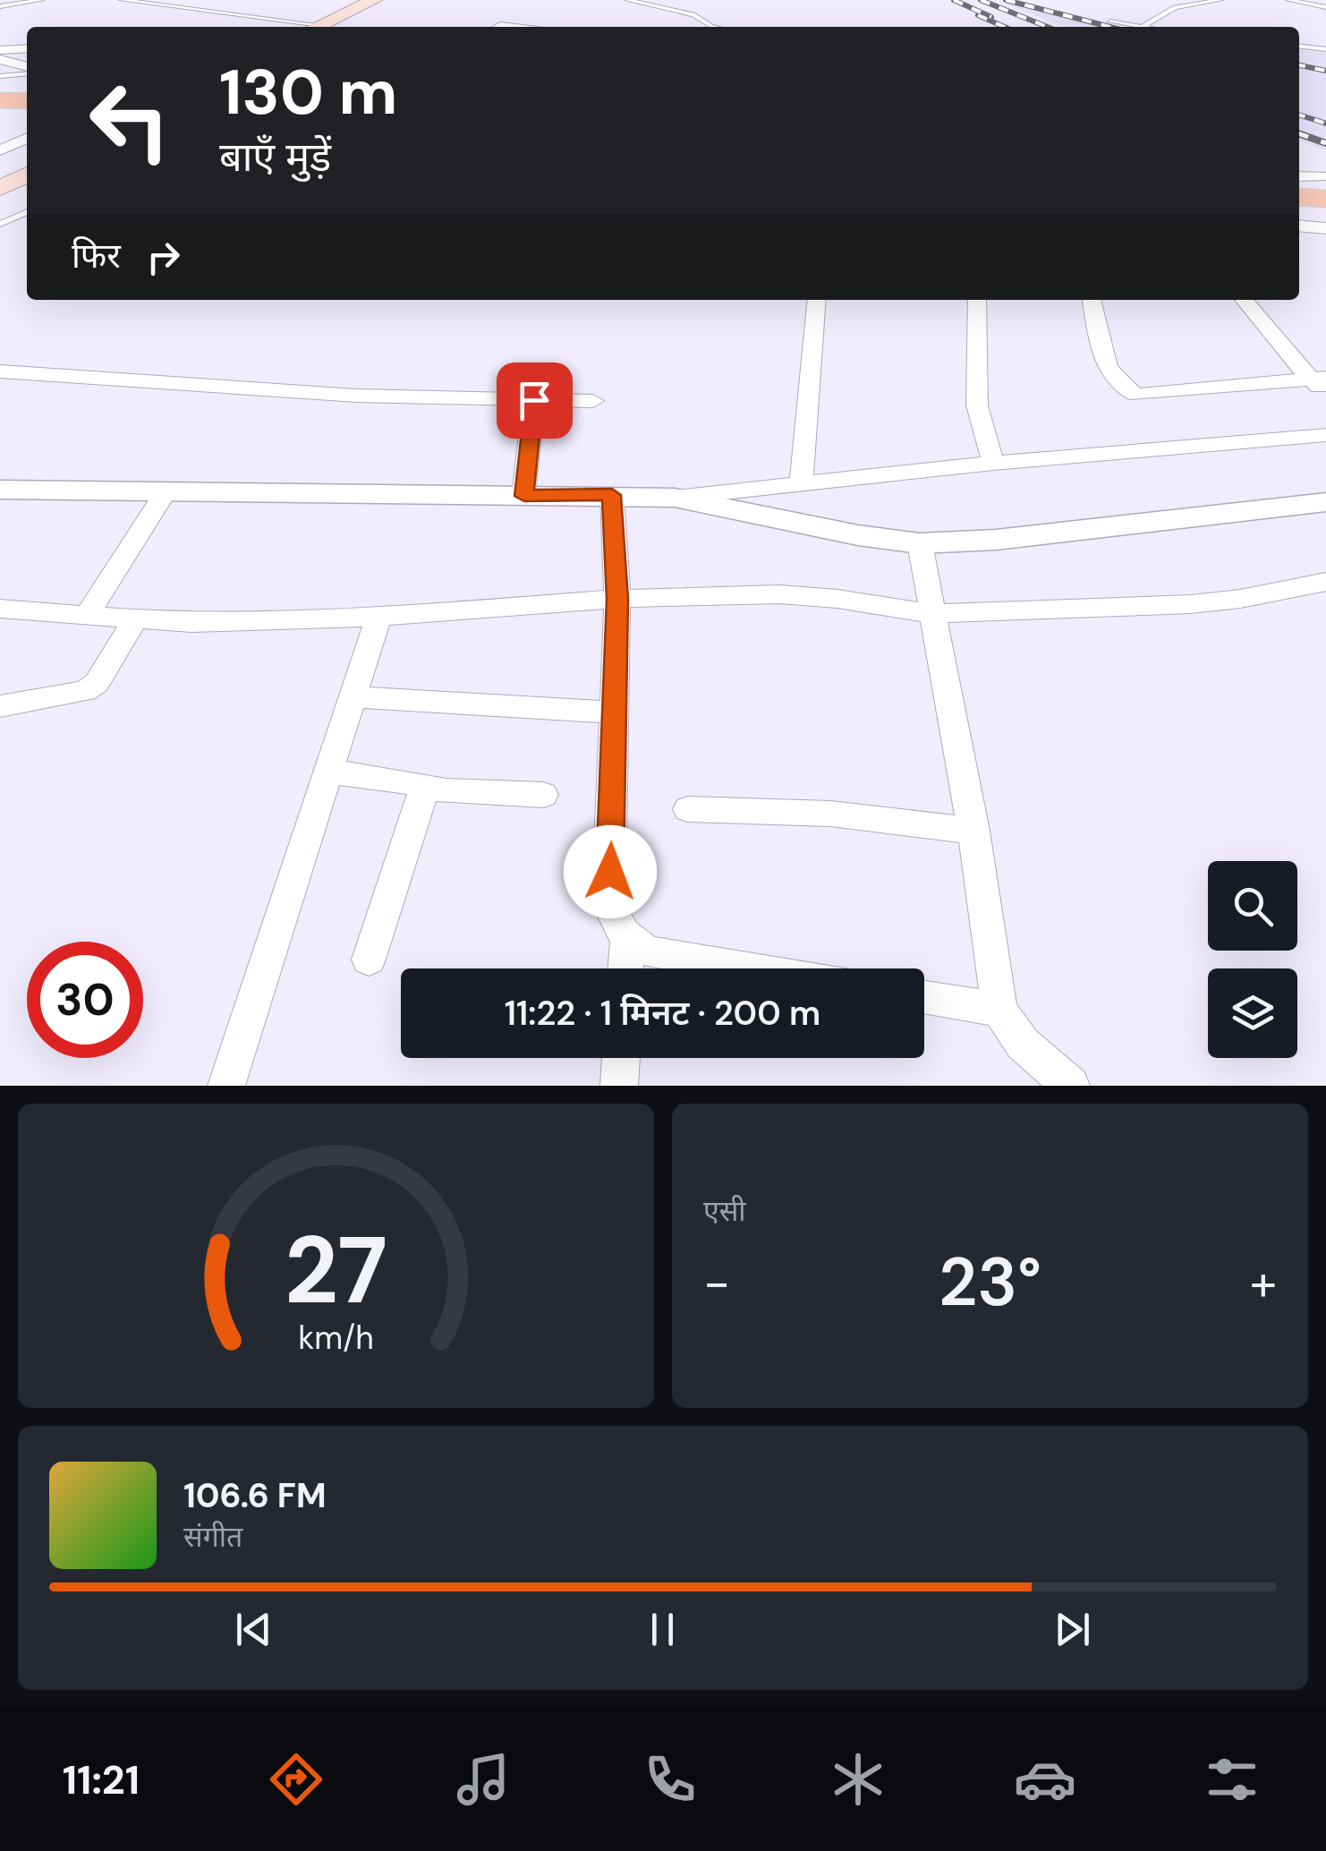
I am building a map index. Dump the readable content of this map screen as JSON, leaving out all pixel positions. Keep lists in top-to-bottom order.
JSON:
{
  "page": {
    "turn": ["130 m", "बाएँ मुड़ें"],
    "then": "फिर",
    "limit": "30",
    "trip": "11:22 · 1 मिनट · 200 m",
    "tile": "एसी",
    "heat": ["−", "23°", "+"],
    "song": ["106.6 FM", "संगीत"],
    "tabs": "11:21",
    "gauge": ["27", "km/h"]
  }
}
